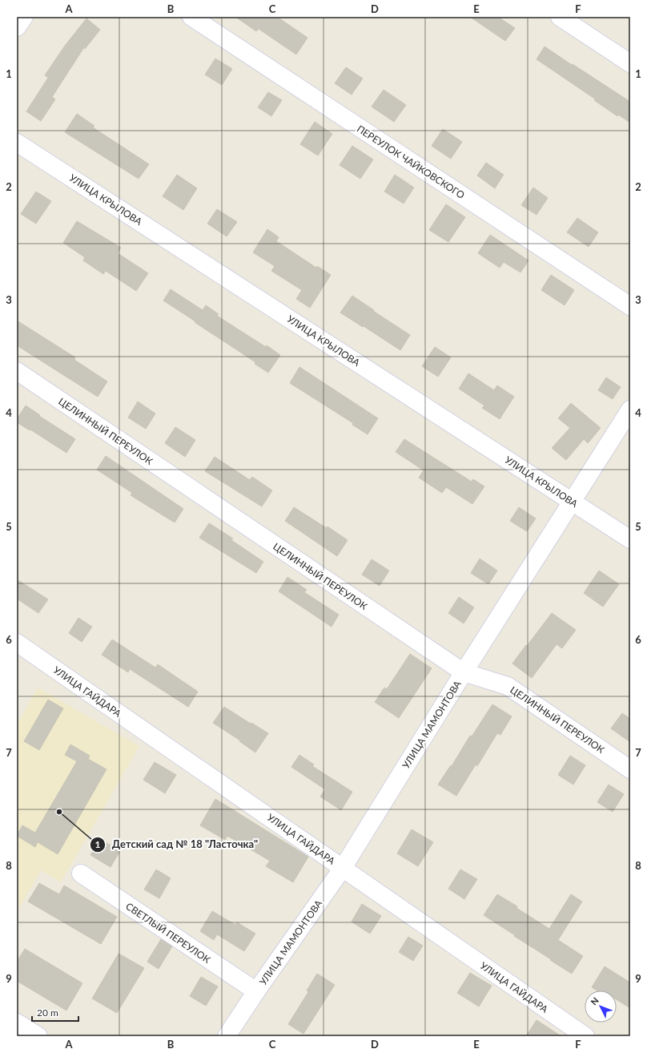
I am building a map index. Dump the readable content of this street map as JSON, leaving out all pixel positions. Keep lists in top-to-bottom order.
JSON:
{
  "streets": {
    "street": [
      "ПЕРЕУЛОК ЧАЙКОВСКОГО",
      "УЛИЦА КРЫЛОВА",
      "ЦЕЛИННЫЙ ПЕРЕУЛОК",
      "УЛИЦА ГАЙДАРА",
      "УЛИЦА МАМОНТОВА",
      "СВЕТЛЫЙ ПЕРЕУЛОК"
    ]
  },
  "crossings": [
    ["УЛИЦА КРЫЛОВА", "УЛИЦА МАМОНТОВА"],
    ["ЦЕЛИННЫЙ ПЕРЕУЛОК", "УЛИЦА МАМОНТОВА"],
    ["УЛИЦА ГАЙДАРА", "УЛИЦА МАМОНТОВА"],
    ["УЛИЦА МАМОНТОВА", "СВЕТЛЫЙ ПЕРЕУЛОК"]
  ],
  "places": ["Детский сад № 18 \"Ласточка\""],
  "scale_bar": "20 m",
  "north": "top left",
  "grid": {
    "columns": [
      "A",
      "B",
      "C",
      "D",
      "E",
      "F"
    ],
    "rows": [
      "1",
      "2",
      "3",
      "4",
      "5",
      "6",
      "7",
      "8",
      "9"
    ]
  }
}
